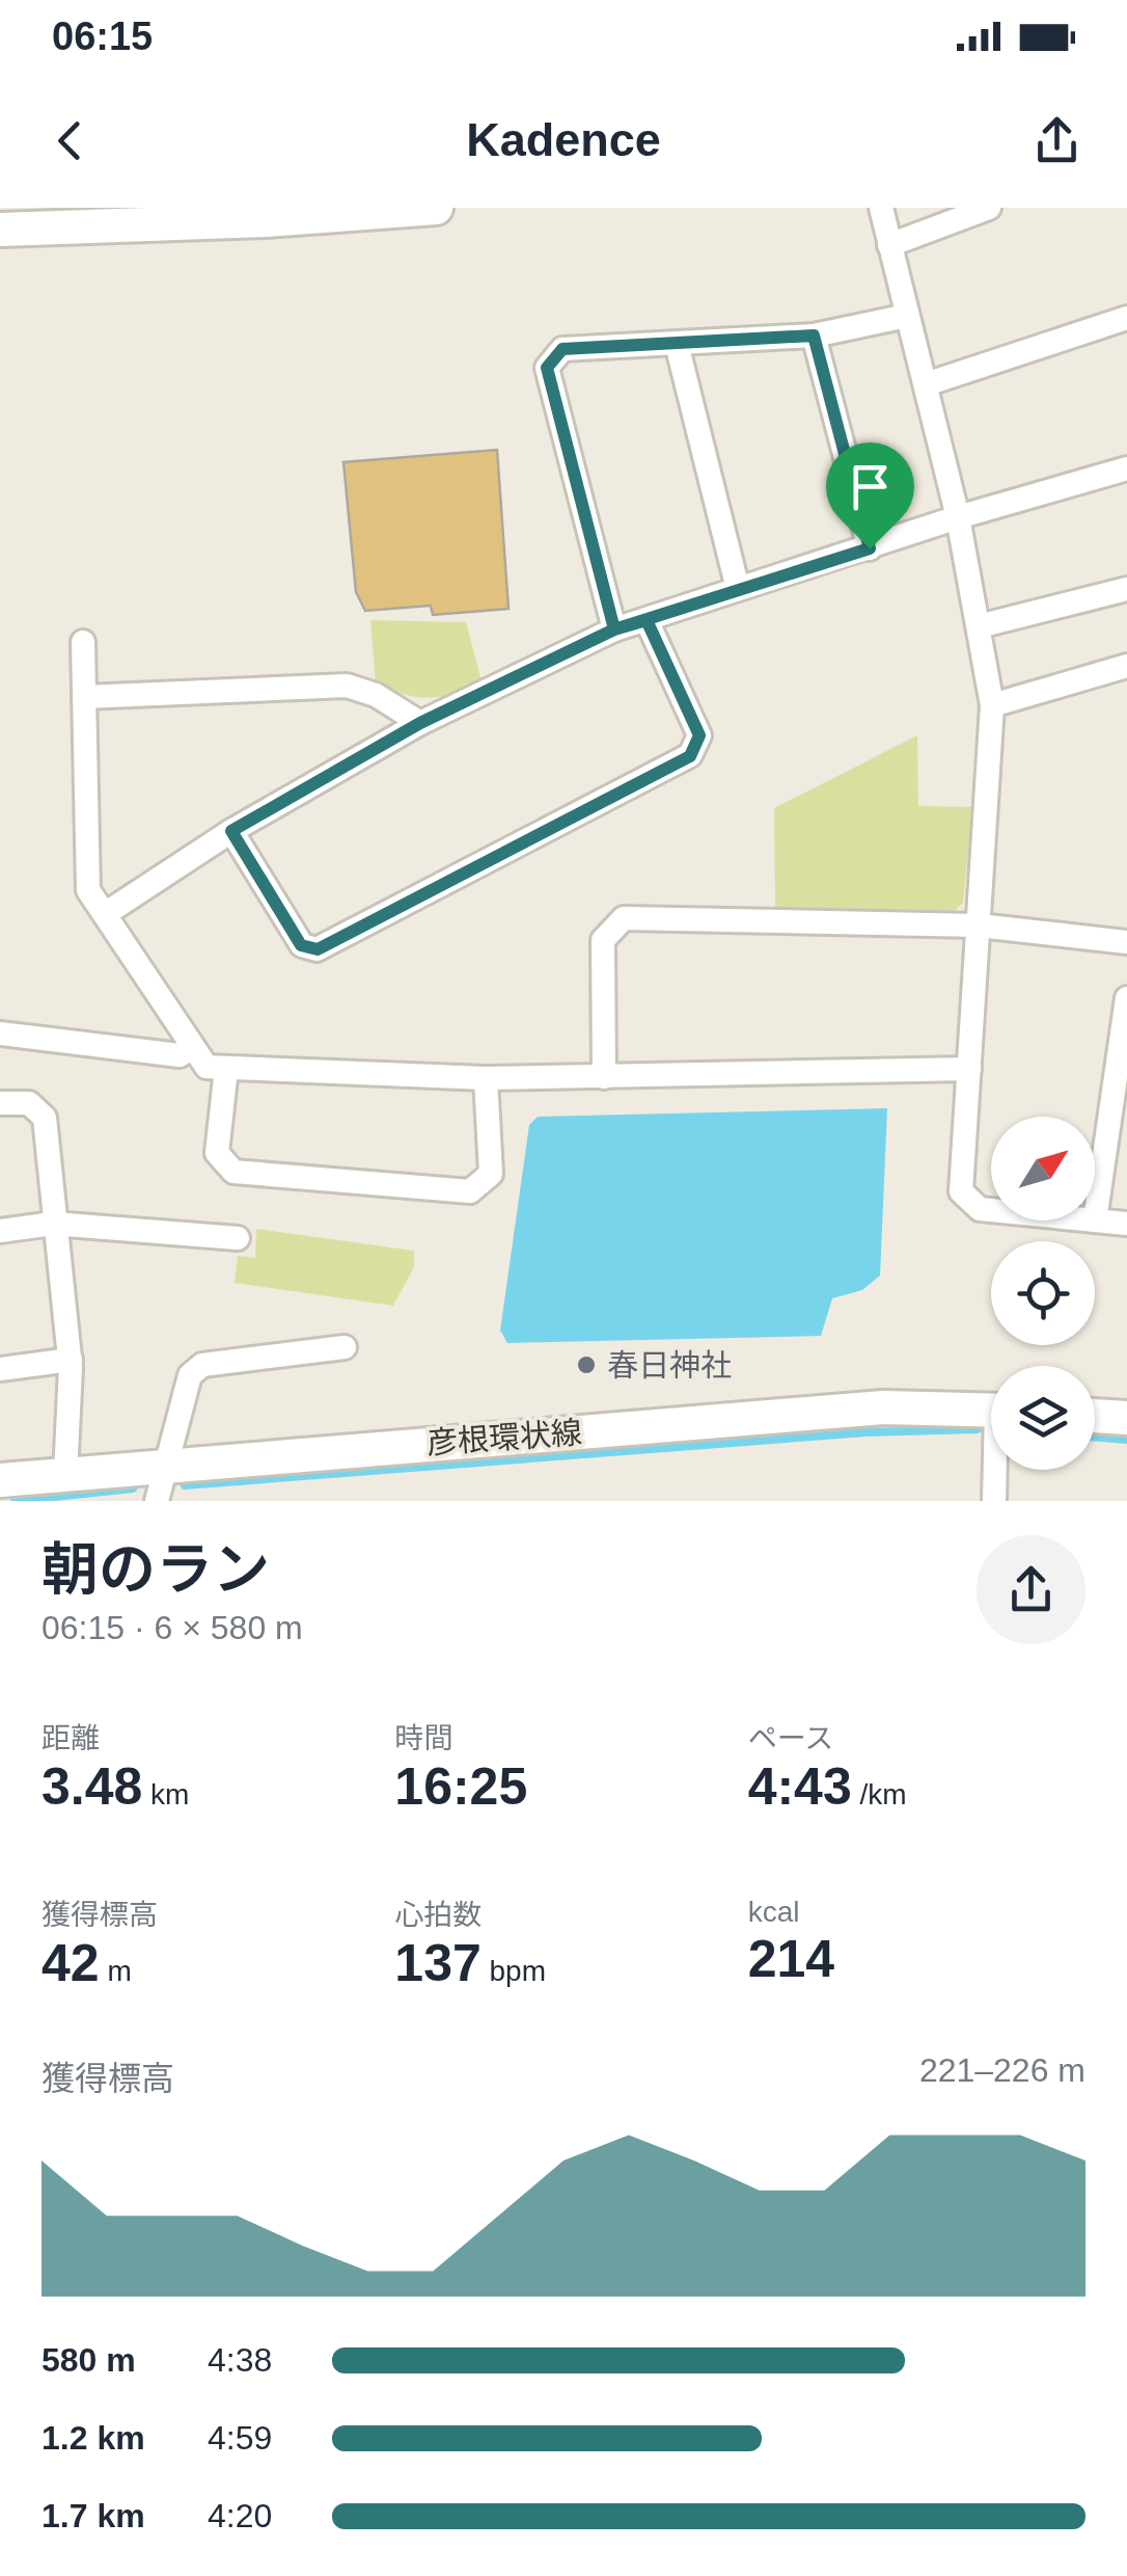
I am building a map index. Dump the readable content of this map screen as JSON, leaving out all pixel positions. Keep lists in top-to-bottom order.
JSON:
{
  "streets": {
    "main road": ["彦根環状線"]
  },
  "places": ["春日神社"],
  "north": "top right",
  "page": {
    "status": "06:15",
    "header": "Kadence",
    "heading": ["朝のラン", "06:15 · 6 × 580 m"],
    "stats": [
      ["距離", "3.48 km"],
      ["時間", "16:25"],
      ["ペース", "4:43 /km"],
      ["獲得標高", "42 m"],
      ["心拍数", "137 bpm"],
      ["kcal", "214"]
    ],
    "chart": ["獲得標高", "221–226 m"],
    "list": [
      {
        "name": "580 m",
        "note": "4:38"
      },
      {
        "name": "1.2 km",
        "note": "4:59"
      },
      {
        "name": "1.7 km",
        "note": "4:20"
      }
    ]
  }
}
